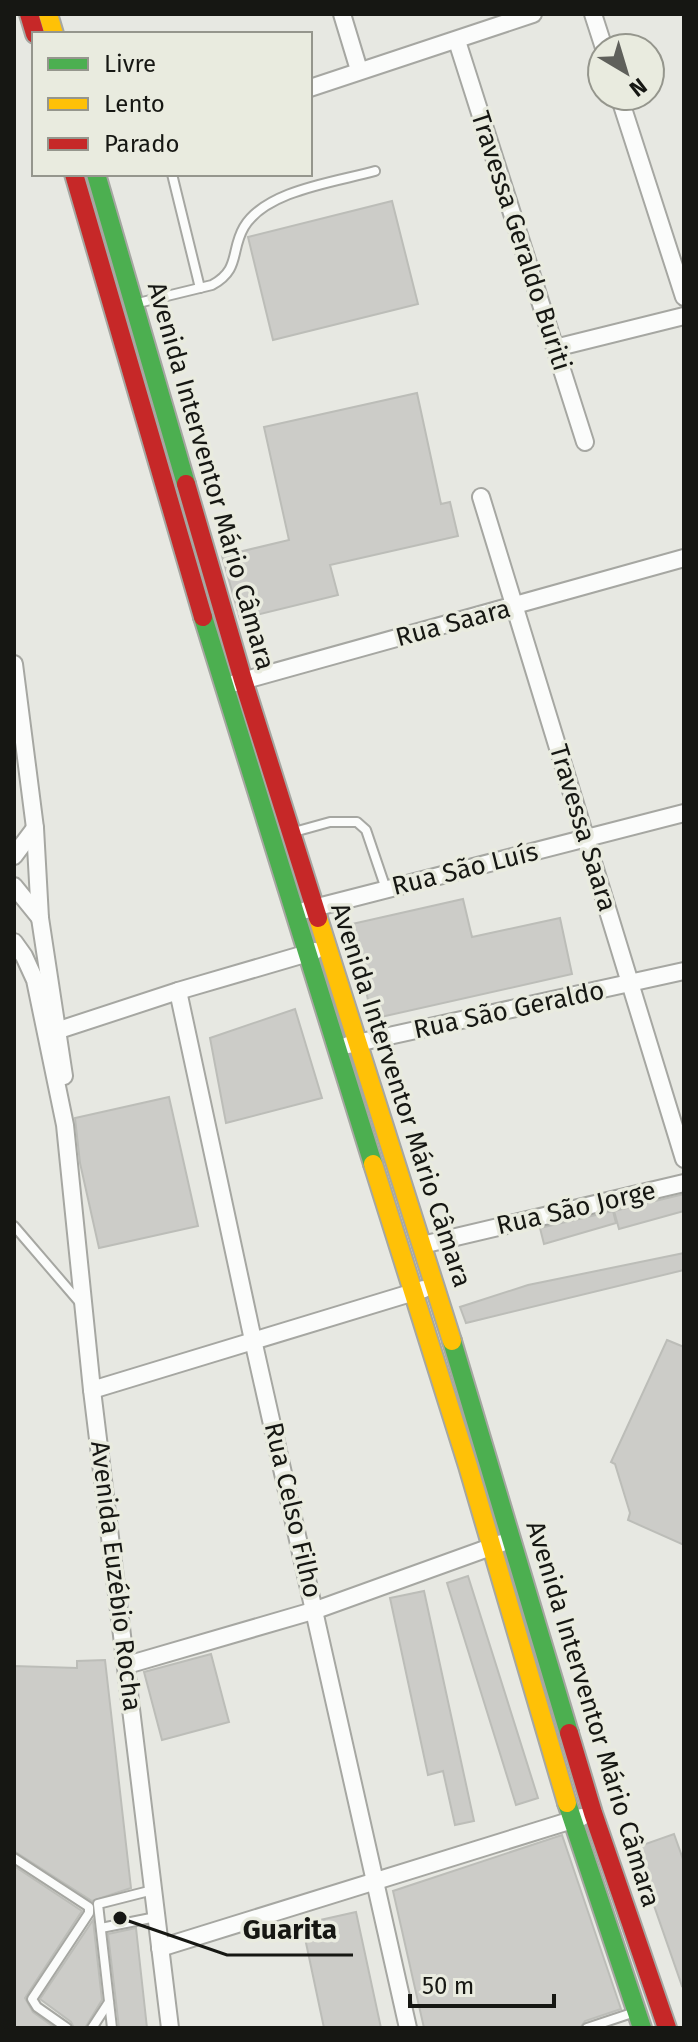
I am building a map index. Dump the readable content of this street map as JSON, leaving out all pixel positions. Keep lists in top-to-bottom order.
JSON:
{
  "streets": {
    "main road": ["Avenida Interventor Mário Câmara"],
    "street": [
      "Travessa Geraldo Buriti",
      "Rua Saara",
      "Travessa Saara",
      "Rua São Luís",
      "Rua São Geraldo",
      "Rua São Jorge",
      "Rua Celso Filho",
      "Avenida Euzébio Rocha"
    ]
  },
  "crossings": [
    ["Avenida Interventor Mário Câmara", "Rua Saara"],
    ["Avenida Interventor Mário Câmara", "Rua São Luís"],
    ["Avenida Interventor Mário Câmara", "Rua São Geraldo"],
    ["Avenida Interventor Mário Câmara", "Rua São Jorge"],
    ["Rua Saara", "Travessa Saara"],
    ["Travessa Saara", "Rua São Luís"],
    ["Travessa Saara", "Rua São Geraldo"]
  ],
  "places": ["Guarita"],
  "legend": ["Livre", "Lento", "Parado"],
  "scale_bar": "50 m",
  "north": "bottom right"
}
